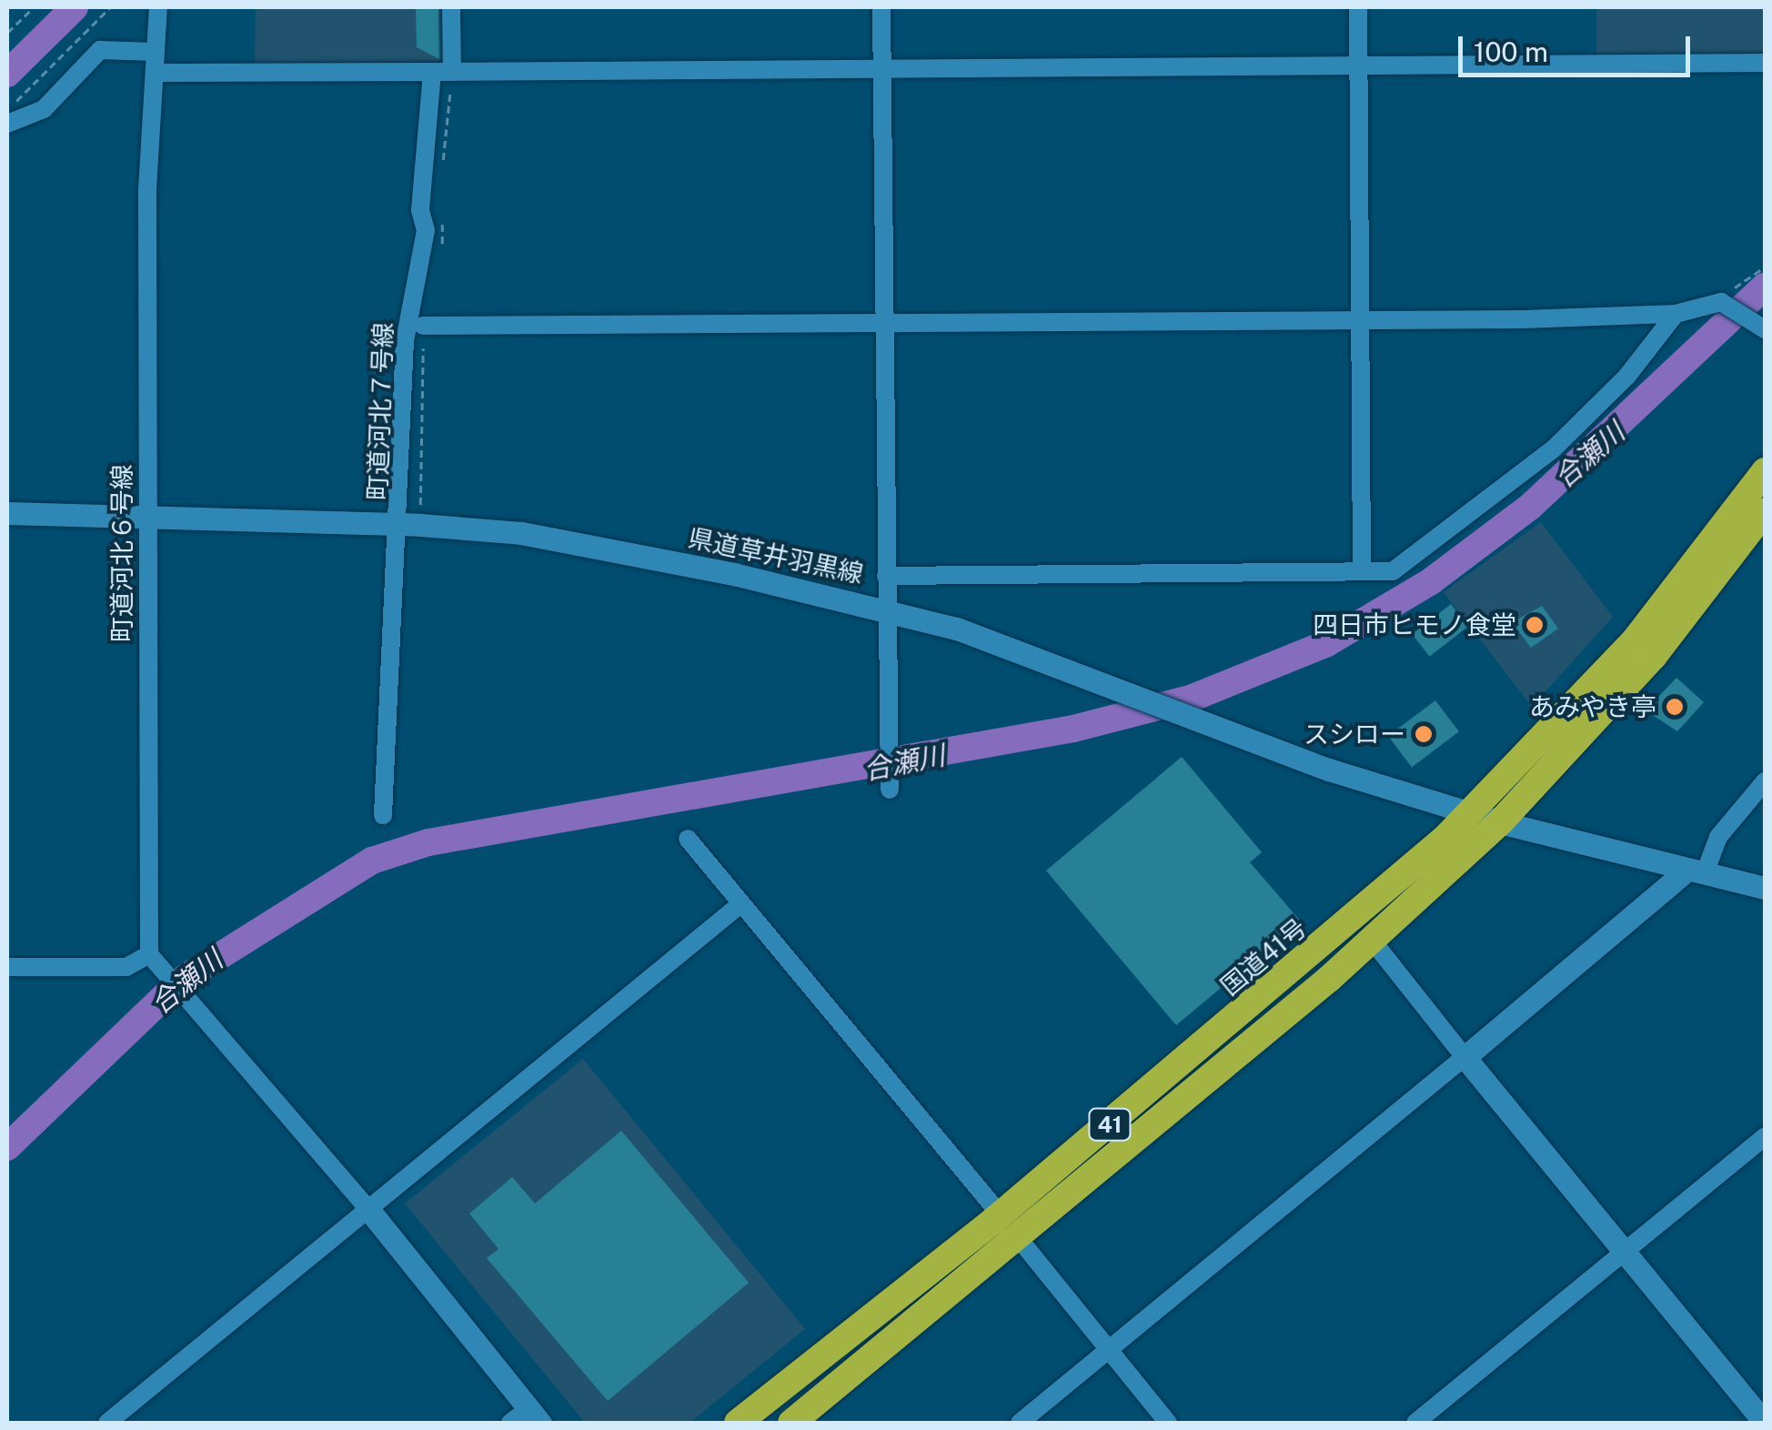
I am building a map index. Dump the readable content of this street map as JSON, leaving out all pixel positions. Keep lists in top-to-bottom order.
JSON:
{
  "streets": {
    "highway": ["国道41号", "41"],
    "main road": ["県道草井羽黒線"],
    "street": ["町道河北７号線", "町道河北６号線"]
  },
  "crossings": [
    ["町道河北７号線", "県道草井羽黒線"],
    ["町道河北６号線", "県道草井羽黒線"],
    ["県道草井羽黒線", "国道41号"]
  ],
  "water": ["合瀬川"],
  "places": ["四日市ヒモノ食堂", "あみやき亭", "スシロー"],
  "scale_bar": "100 m"
}
